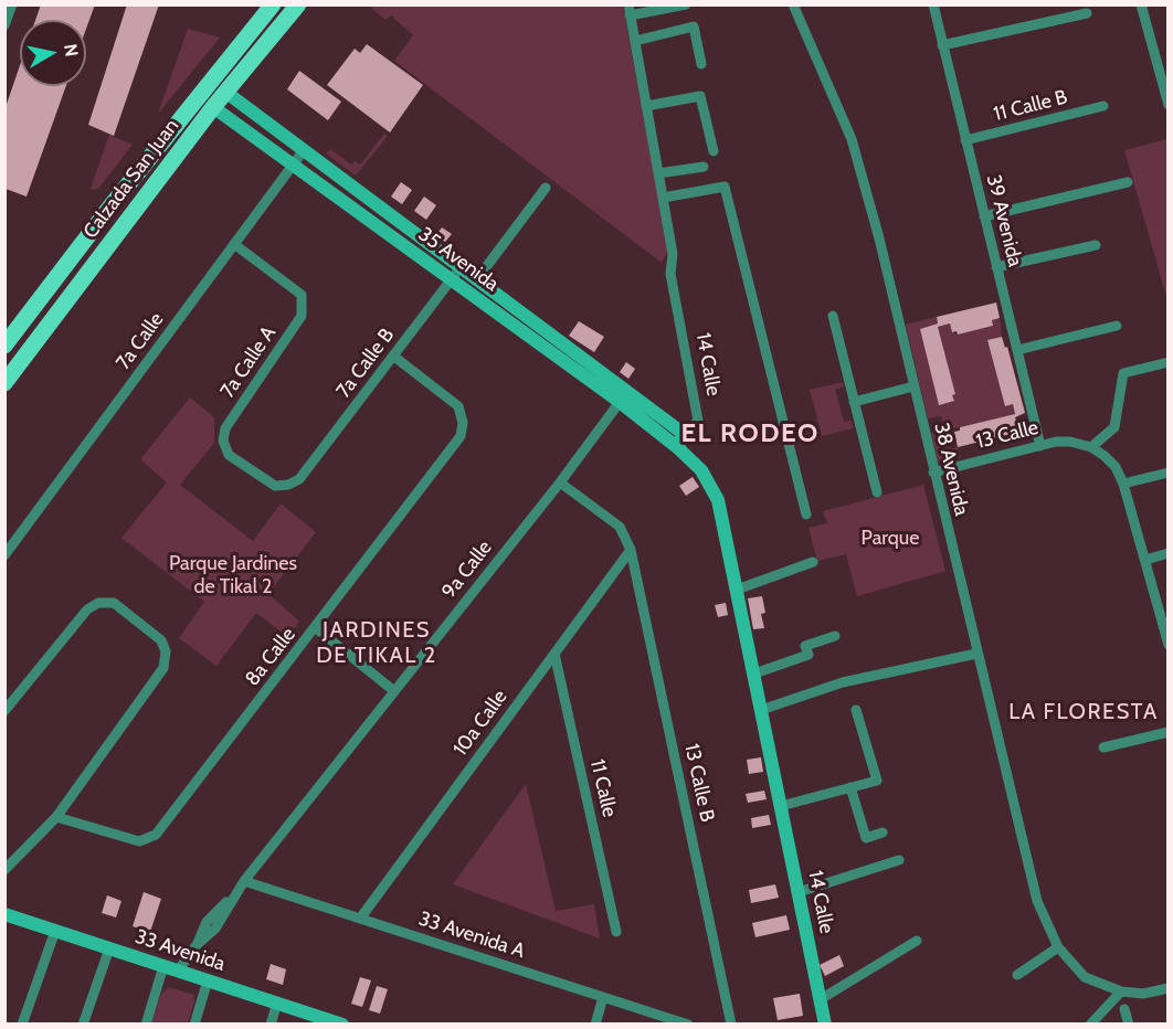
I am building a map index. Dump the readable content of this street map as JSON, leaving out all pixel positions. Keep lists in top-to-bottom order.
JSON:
{
  "streets": {
    "main road": ["Calzada San Juan"],
    "street": [
      "11 Calle B",
      "39 Avenida",
      "35 Avenida",
      "7a Calle",
      "7a Calle A",
      "7a Calle B",
      "14 Calle",
      "13 Calle",
      "38 Avenida",
      "9a Calle",
      "8a Calle",
      "10a Calle",
      "13 Calle B",
      "11 Calle",
      "33 Avenida A",
      "33 Avenida"
    ]
  },
  "crossings": [
    ["11 Calle B", "39 Avenida"],
    ["Calzada San Juan", "35 Avenida"],
    ["39 Avenida", "13 Calle"],
    ["35 Avenida", "7a Calle"],
    ["35 Avenida", "7a Calle B"],
    ["35 Avenida", "14 Calle"],
    ["35 Avenida", "9a Calle"],
    ["7a Calle", "7a Calle A"],
    ["7a Calle A", "7a Calle B"],
    ["7a Calle B", "8a Calle"],
    ["13 Calle", "38 Avenida"],
    ["9a Calle", "13 Calle B"],
    ["9a Calle", "33 Avenida A"],
    ["9a Calle", "33 Avenida"],
    ["10a Calle", "13 Calle B"],
    ["10a Calle", "11 Calle"],
    ["10a Calle", "33 Avenida A"]
  ],
  "districts": ["EL RODEO", "JARDINES DE TIKAL 2", "LA FLORESTA"],
  "parks": ["Parque", "Parque Jardines de Tikal 2"],
  "north": "right"
}
